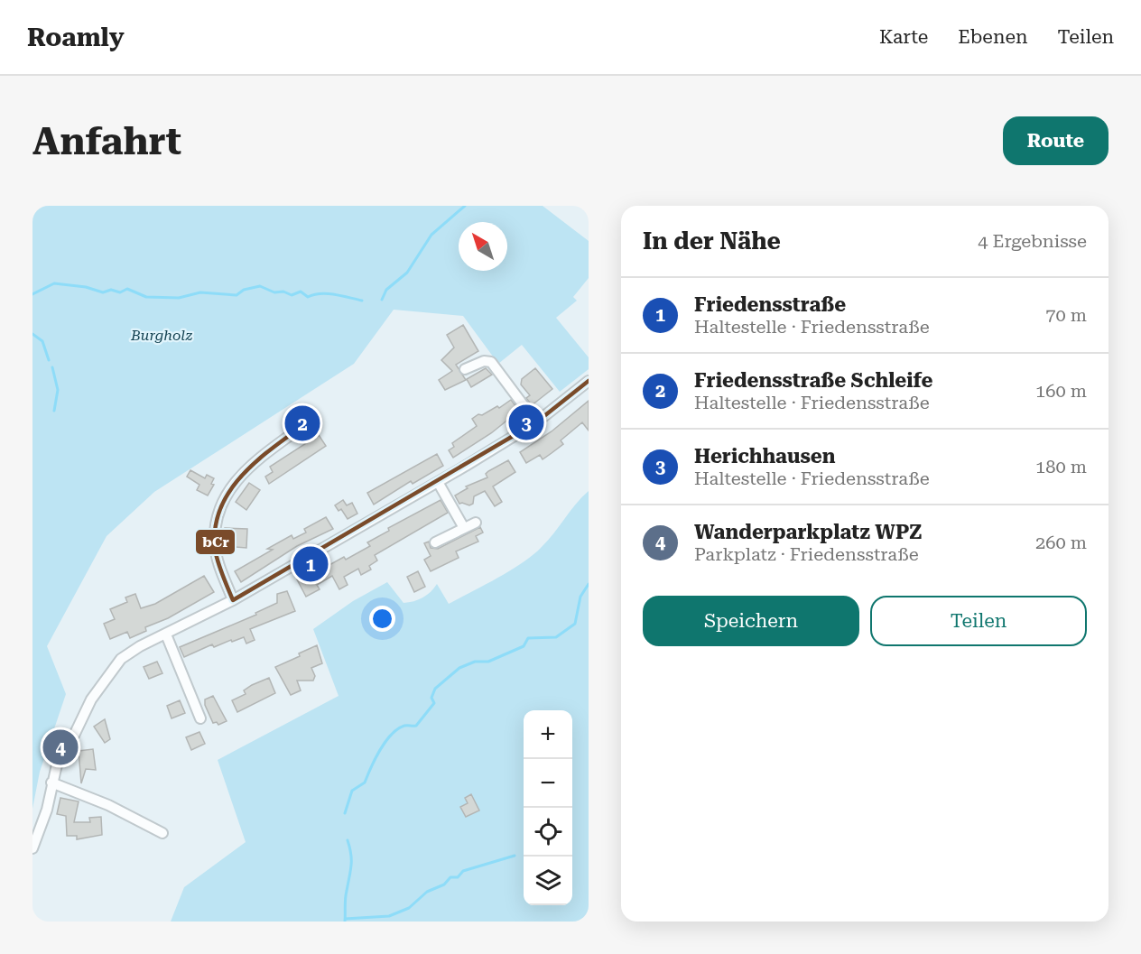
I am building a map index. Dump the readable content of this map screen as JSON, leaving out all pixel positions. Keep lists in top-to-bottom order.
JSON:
{
  "parks": ["Burgholz"],
  "lines": ["transit line bCr"],
  "north": "top left",
  "page": {
    "header": "Roamly",
    "nav": ["Karte", "Ebenen", "Teilen"],
    "buttons": [
      "Route",
      ["Speichern", "Teilen"]
    ],
    "title": "Anfahrt",
    "heading": ["In der Nähe", "4 Ergebnisse"],
    "list": [
      {
        "mark": "1",
        "name": "Friedensstraße",
        "note": "Haltestelle · Friedensstraße",
        "value": "70 m"
      },
      {
        "mark": "2",
        "name": "Friedensstraße Schleife",
        "note": "Haltestelle · Friedensstraße",
        "value": "160 m"
      },
      {
        "mark": "3",
        "name": "Herichhausen",
        "note": "Haltestelle · Friedensstraße",
        "value": "180 m"
      },
      {
        "mark": "4",
        "name": "Wanderparkplatz WPZ",
        "note": "Parkplatz · Friedensstraße",
        "value": "260 m"
      }
    ],
    "pins": [
      "3",
      "2",
      "1",
      "4"
    ],
    "map_buttons": ["+", "−"]
  }
}
